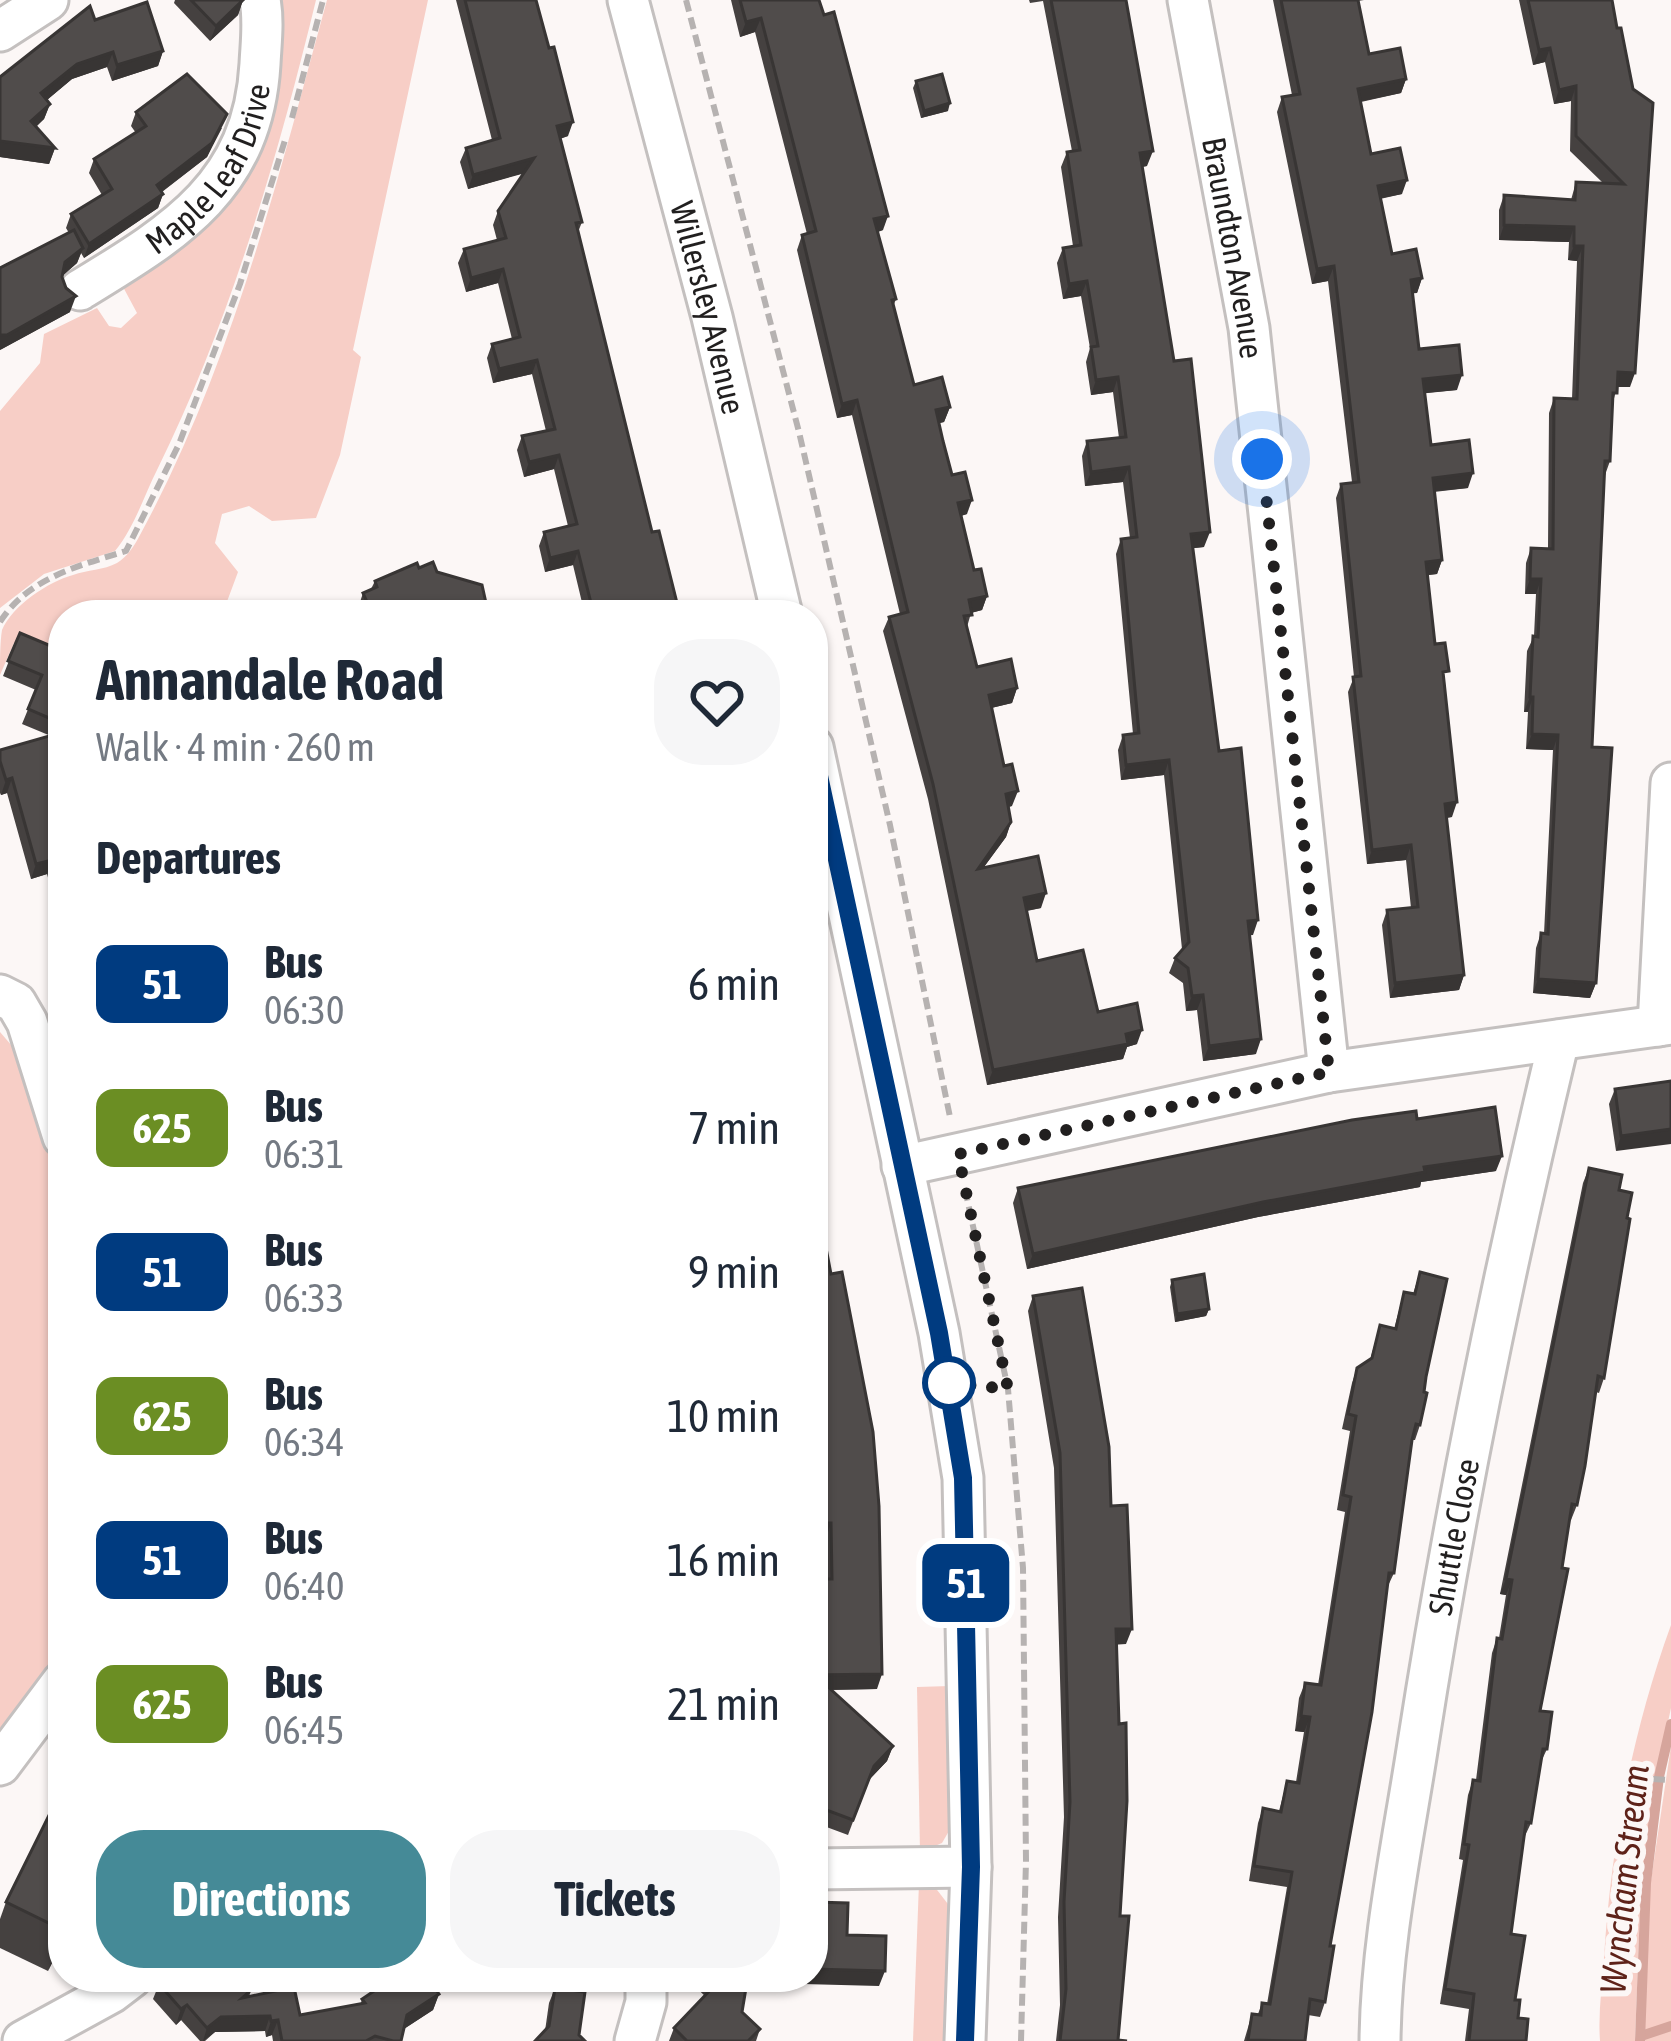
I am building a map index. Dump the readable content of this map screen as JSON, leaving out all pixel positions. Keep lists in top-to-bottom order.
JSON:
{
  "streets": {
    "street": [
      "Maple Leaf Drive",
      "Braundton Avenue",
      "Willersley Avenue",
      "Shuttle Close"
    ]
  },
  "water": ["Wyncham Stream"],
  "lines": ["bus line 51"],
  "page": {
    "on_map": "51",
    "heading": [
      ["Annandale Road", "Walk · 4 min · 260 m"],
      "Departures"
    ],
    "list": [
      {
        "mark": "51",
        "name": "Bus",
        "note": "06:30",
        "value": "6 min"
      },
      {
        "mark": "625",
        "name": "Bus",
        "note": "06:31",
        "value": "7 min"
      },
      {
        "mark": "51",
        "name": "Bus",
        "note": "06:33",
        "value": "9 min"
      },
      {
        "mark": "625",
        "name": "Bus",
        "note": "06:34",
        "value": "10 min"
      },
      {
        "mark": "51",
        "name": "Bus",
        "note": "06:40",
        "value": "16 min"
      },
      {
        "mark": "625",
        "name": "Bus",
        "note": "06:45",
        "value": "21 min"
      }
    ],
    "buttons": ["Directions", "Tickets"]
  }
}
